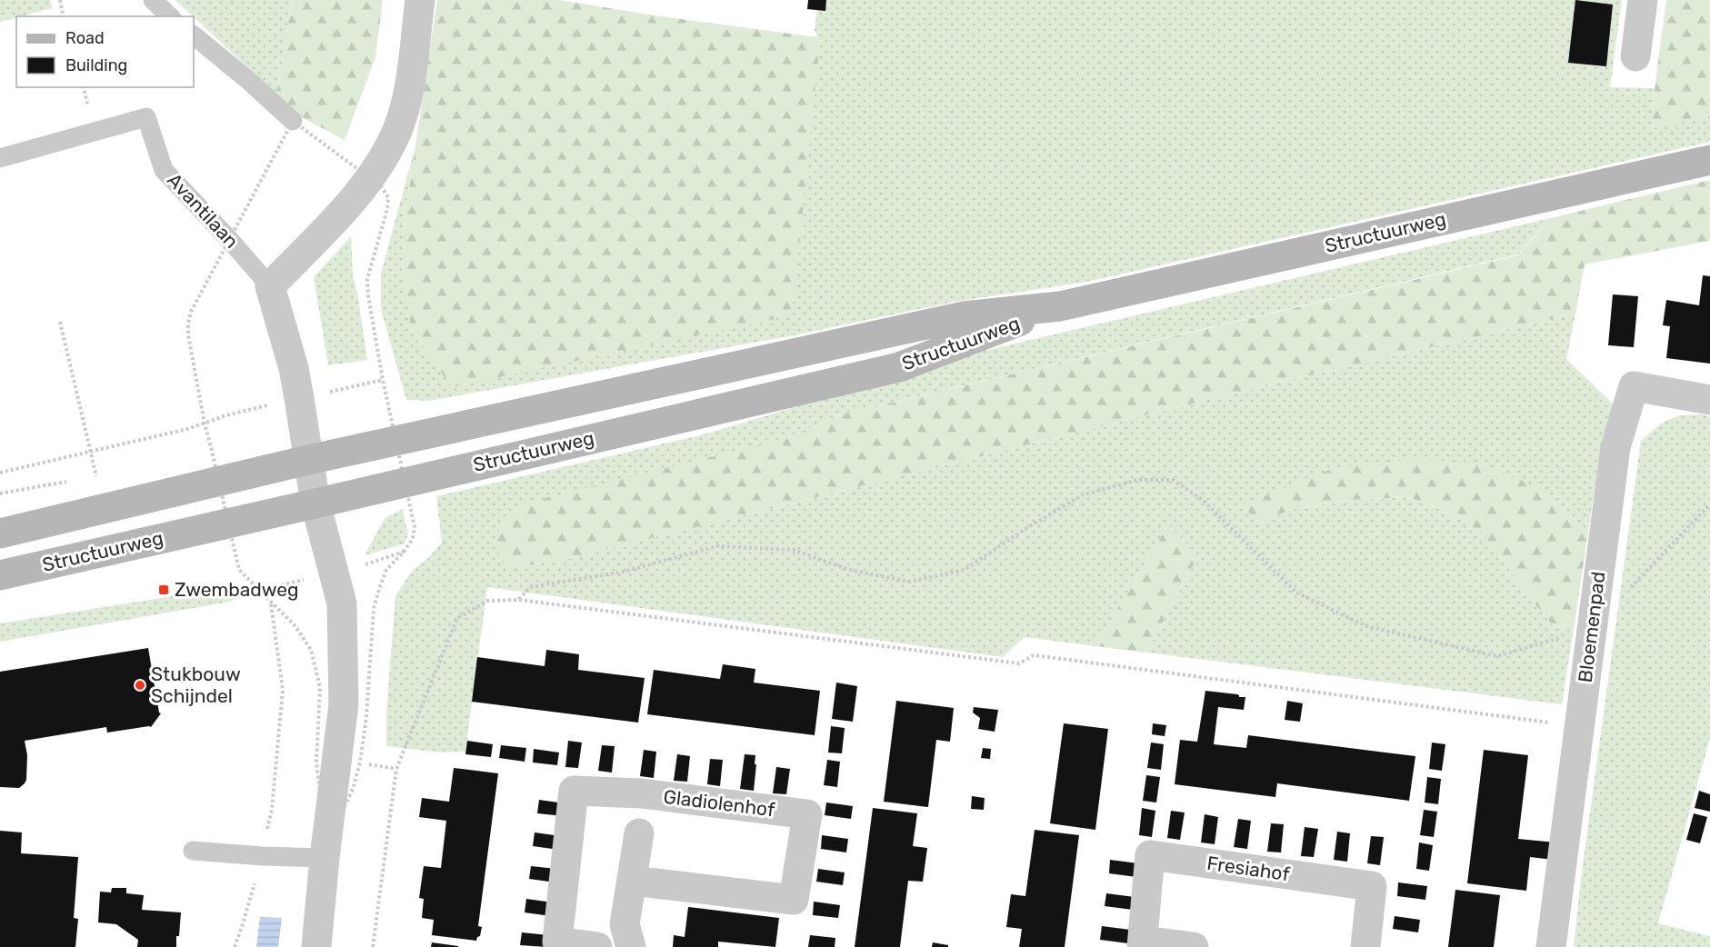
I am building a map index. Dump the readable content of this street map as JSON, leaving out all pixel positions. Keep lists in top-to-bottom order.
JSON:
{
  "streets": {
    "main road": ["Structuurweg"],
    "street": ["Bloemenpad", "Gladiolenhof", "Fresiahof"],
    "lane": ["Avantilaan"]
  },
  "places": {
    "transit": ["Zwembadweg"],
    "other": ["Stukbouw Schijndel"]
  },
  "legend": ["Road", "Building"]
}
